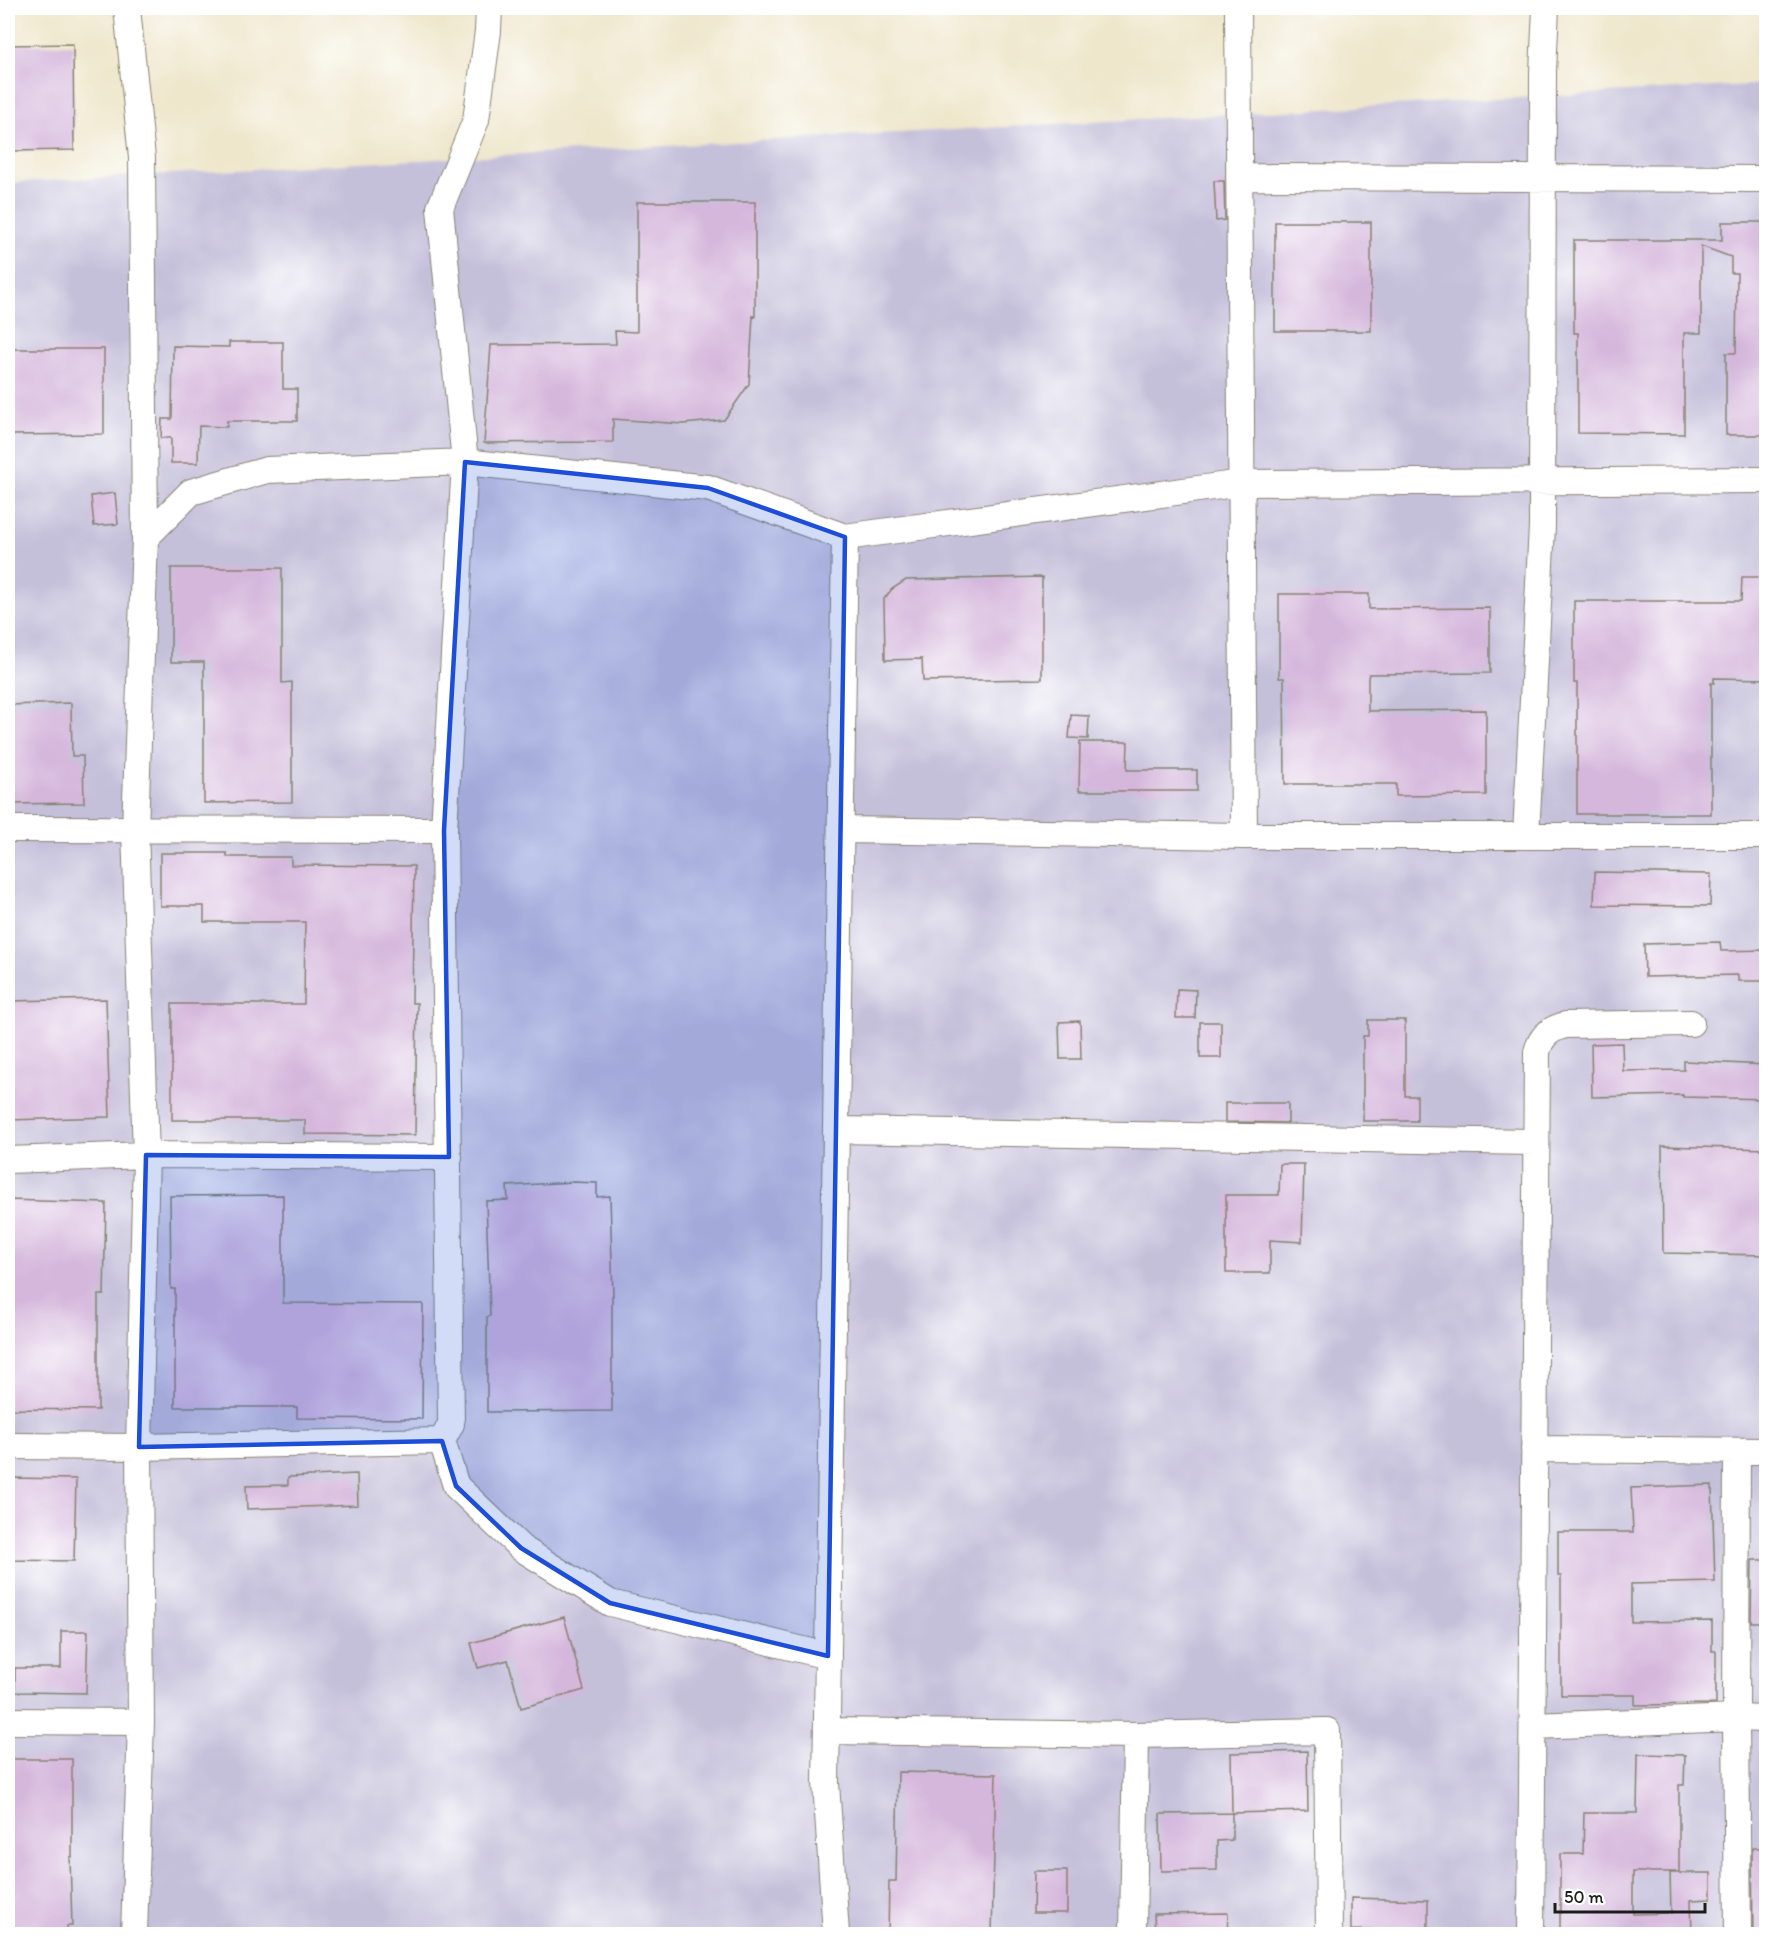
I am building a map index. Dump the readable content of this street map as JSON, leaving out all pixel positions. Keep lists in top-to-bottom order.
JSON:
{
  "scale_bar": "50 m"
}
